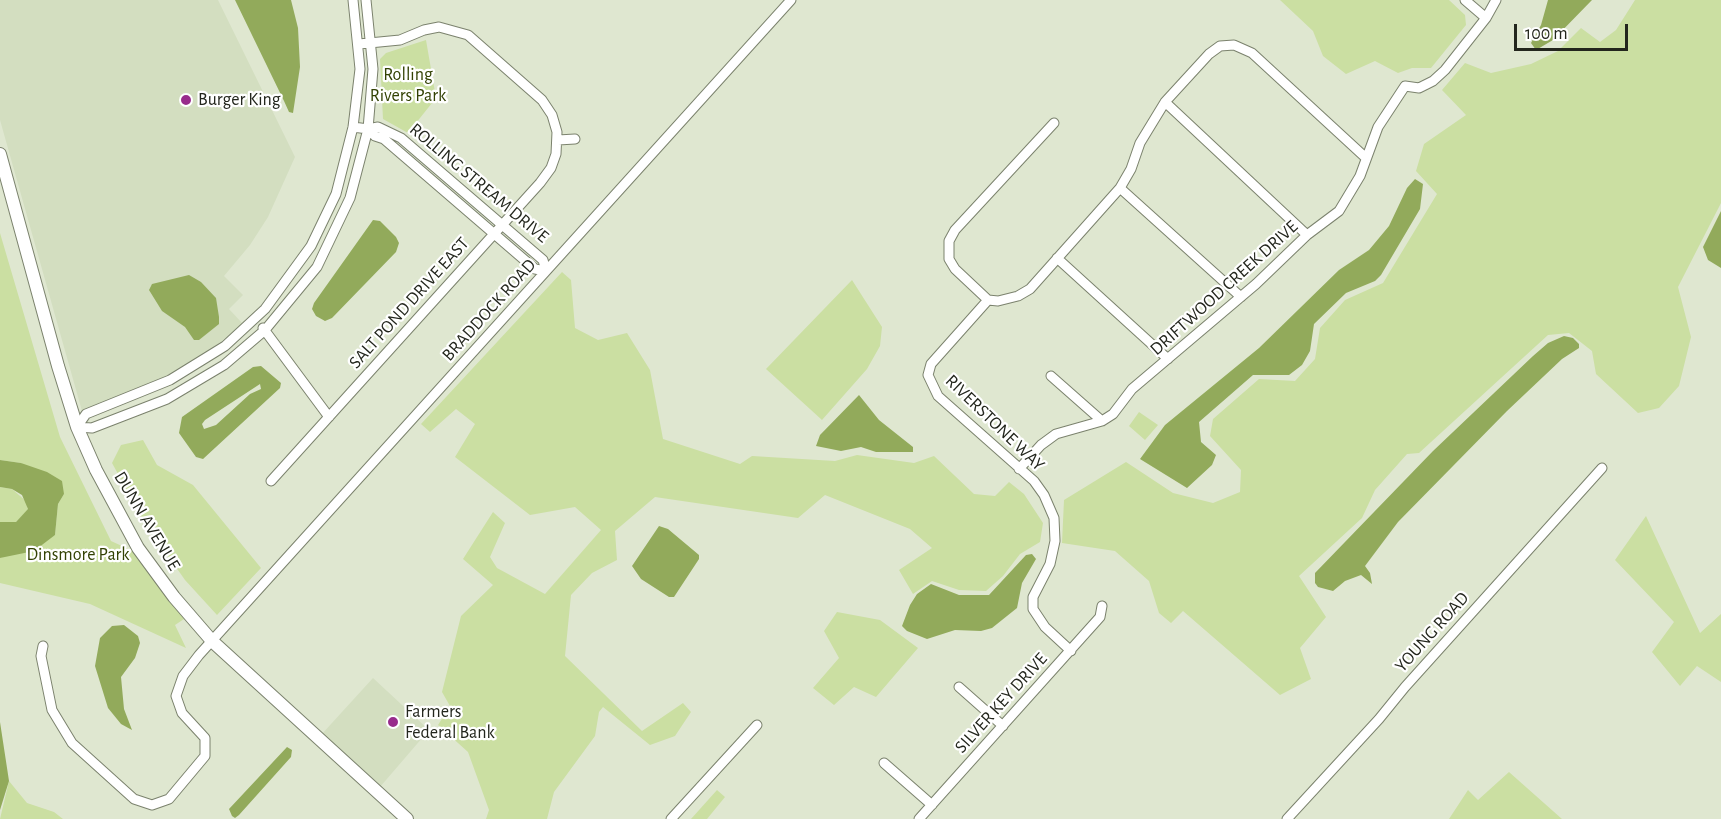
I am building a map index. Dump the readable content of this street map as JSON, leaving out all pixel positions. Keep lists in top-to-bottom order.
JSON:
{
  "streets": {
    "main road": ["DUNN AVENUE"],
    "street": [
      "ROLLING STREAM DRIVE",
      "DRIFTWOOD CREEK DRIVE",
      "SALT POND DRIVE EAST",
      "BRADDOCK ROAD",
      "RIVERSTONE WAY",
      "YOUNG ROAD",
      "SILVER KEY DRIVE"
    ]
  },
  "crossings": [
    ["ROLLING STREAM DRIVE", "SALT POND DRIVE EAST"],
    ["ROLLING STREAM DRIVE", "BRADDOCK ROAD"],
    ["DRIFTWOOD CREEK DRIVE", "RIVERSTONE WAY"],
    ["BRADDOCK ROAD", "DUNN AVENUE"],
    ["RIVERSTONE WAY", "SILVER KEY DRIVE"]
  ],
  "parks": ["Rolling Rivers Park", "Dinsmore Park"],
  "places": ["Burger King", "Farmers Federal Bank"],
  "scale_bar": "100 m"
}
